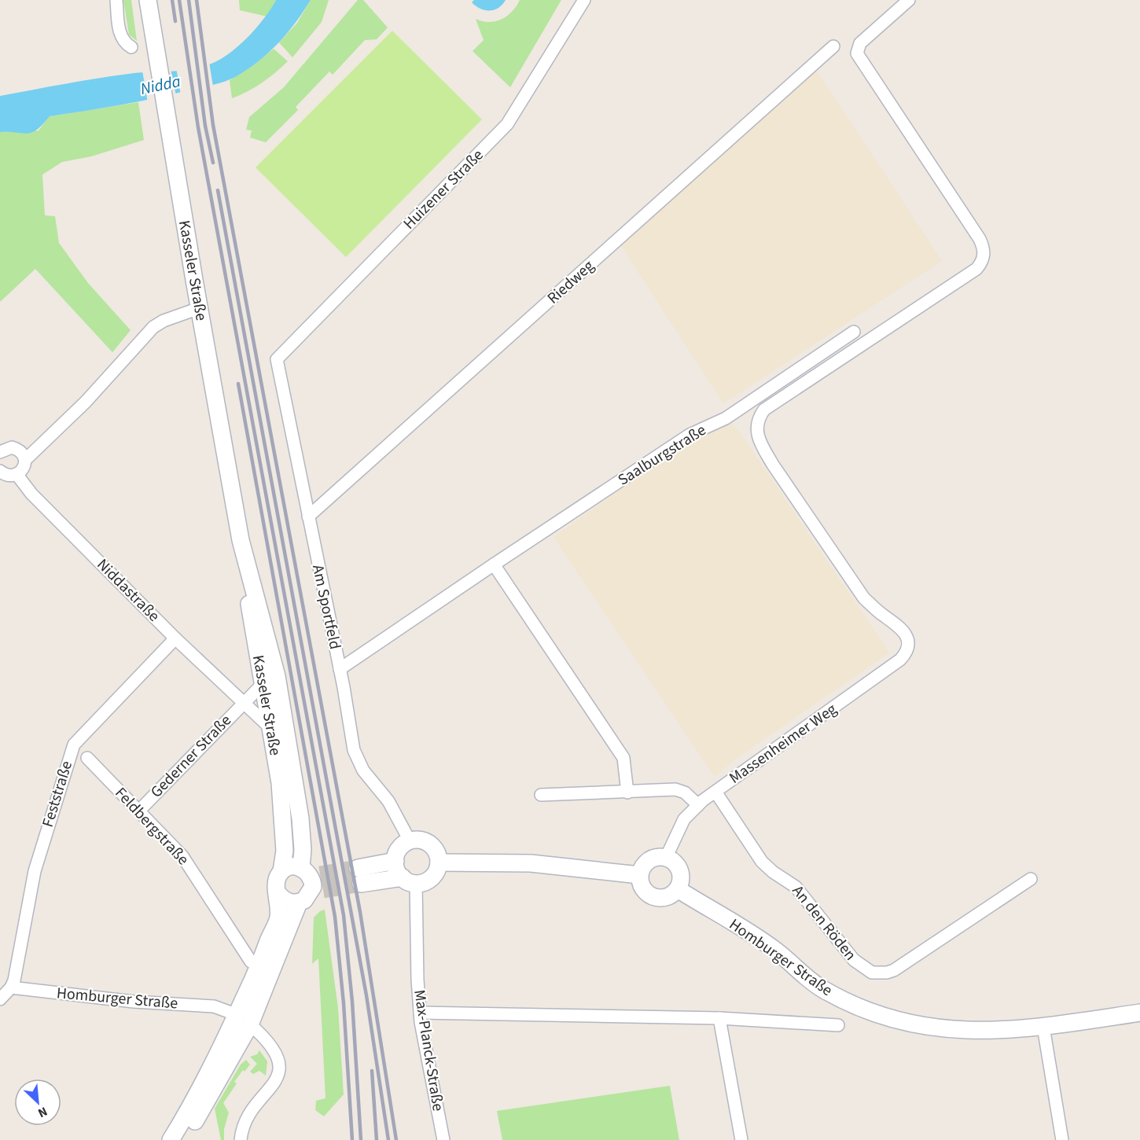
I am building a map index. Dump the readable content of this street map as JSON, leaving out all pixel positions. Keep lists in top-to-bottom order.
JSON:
{
  "streets": {
    "main road": ["Kasseler Straße", "Homburger Straße"],
    "street": [
      "Huizener Straße",
      "Riedweg",
      "Saalburgstraße",
      "Niddastraße",
      "Am Sportfeld",
      "Massenheimer Weg",
      "Gederner Straße",
      "Feststraße",
      "Feldbergstraße",
      "An den Röden",
      "Max-Planck-Straße"
    ]
  },
  "crossings": [
    ["Huizener Straße", "Am Sportfeld"],
    ["Kasseler Straße", "Niddastraße"],
    ["Kasseler Straße", "Feldbergstraße"],
    ["Kasseler Straße", "Homburger Straße"],
    ["Riedweg", "Am Sportfeld"],
    ["Saalburgstraße", "Am Sportfeld"],
    ["Niddastraße", "Gederner Straße"],
    ["Niddastraße", "Feststraße"],
    ["Am Sportfeld", "Max-Planck-Straße"],
    ["Massenheimer Weg", "An den Röden"],
    ["Massenheimer Weg", "Homburger Straße"],
    ["Gederner Straße", "Feldbergstraße"],
    ["Feststraße", "Homburger Straße"]
  ],
  "water": ["Nidda"],
  "north": "bottom right"
}
